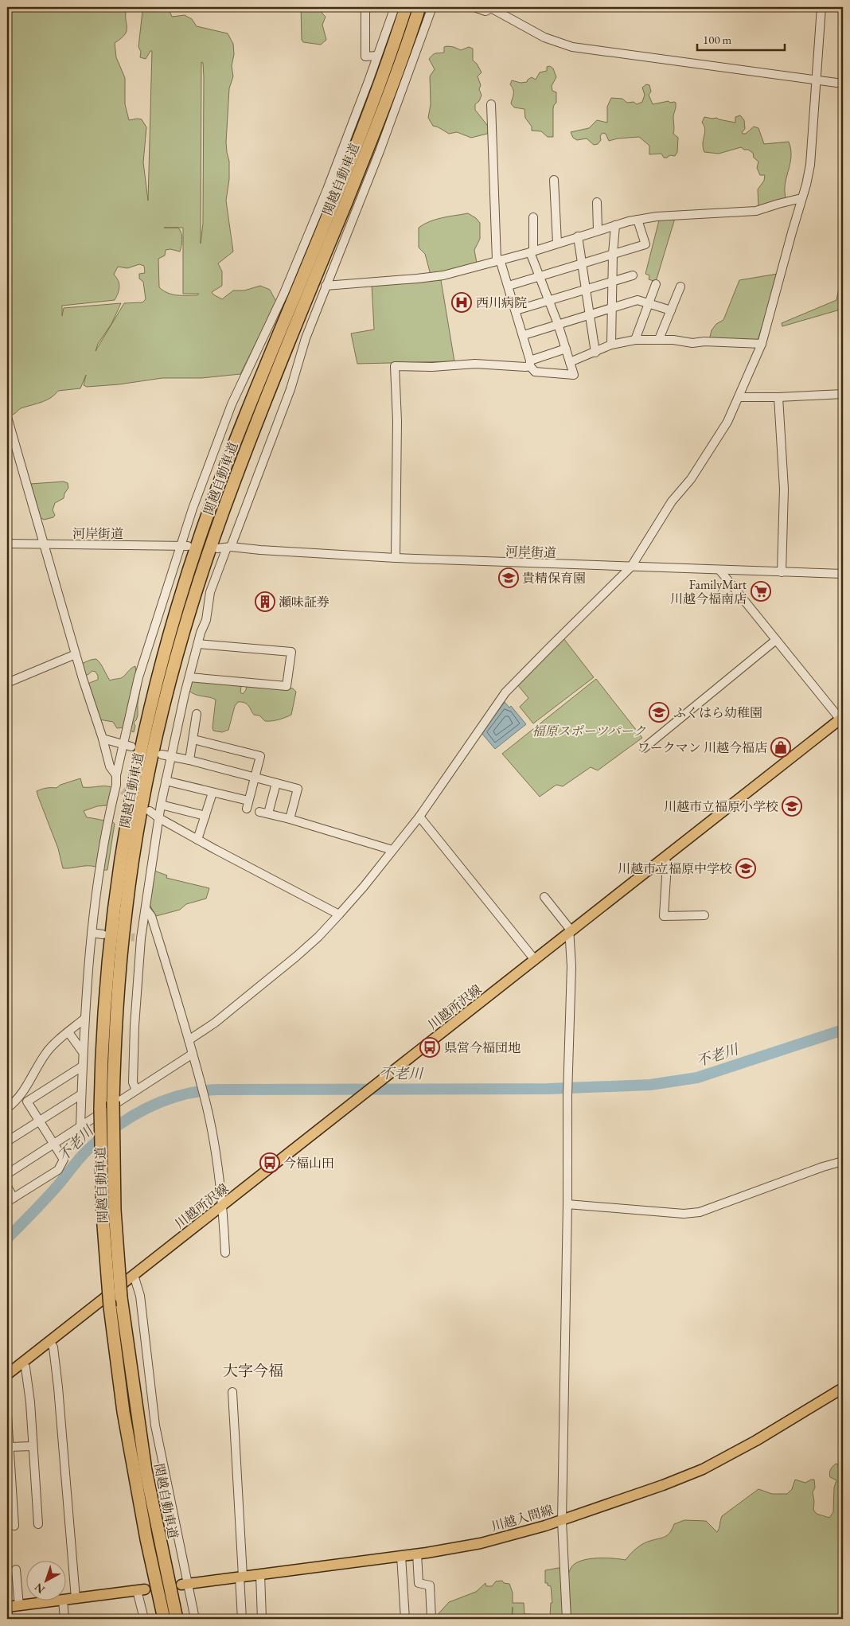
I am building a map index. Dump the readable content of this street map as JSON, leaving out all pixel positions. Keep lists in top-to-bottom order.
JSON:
{
  "streets": {
    "highway": ["関越自動車道"],
    "main road": ["川越所沢線", "川越入間線"],
    "street": ["河岸街道"]
  },
  "districts": ["大字今福"],
  "water": ["不老川"],
  "parks": ["福原スポーツパーク"],
  "places": {
    "hospital": ["西川病院"],
    "school or university": [
      "貴精保育園",
      "ふくはら幼稚園",
      "川越市立福原小学校",
      "川越市立福原中学校"
    ],
    "supermarket": ["FamilyMart 川越今福南店"],
    "building": ["瀬味証券"],
    "shop": ["ワークマン 川越今福店"],
    "bus stop": ["県営今福団地", "今福山田"]
  },
  "scale_bar": "100 m",
  "north": "bottom left"
}
